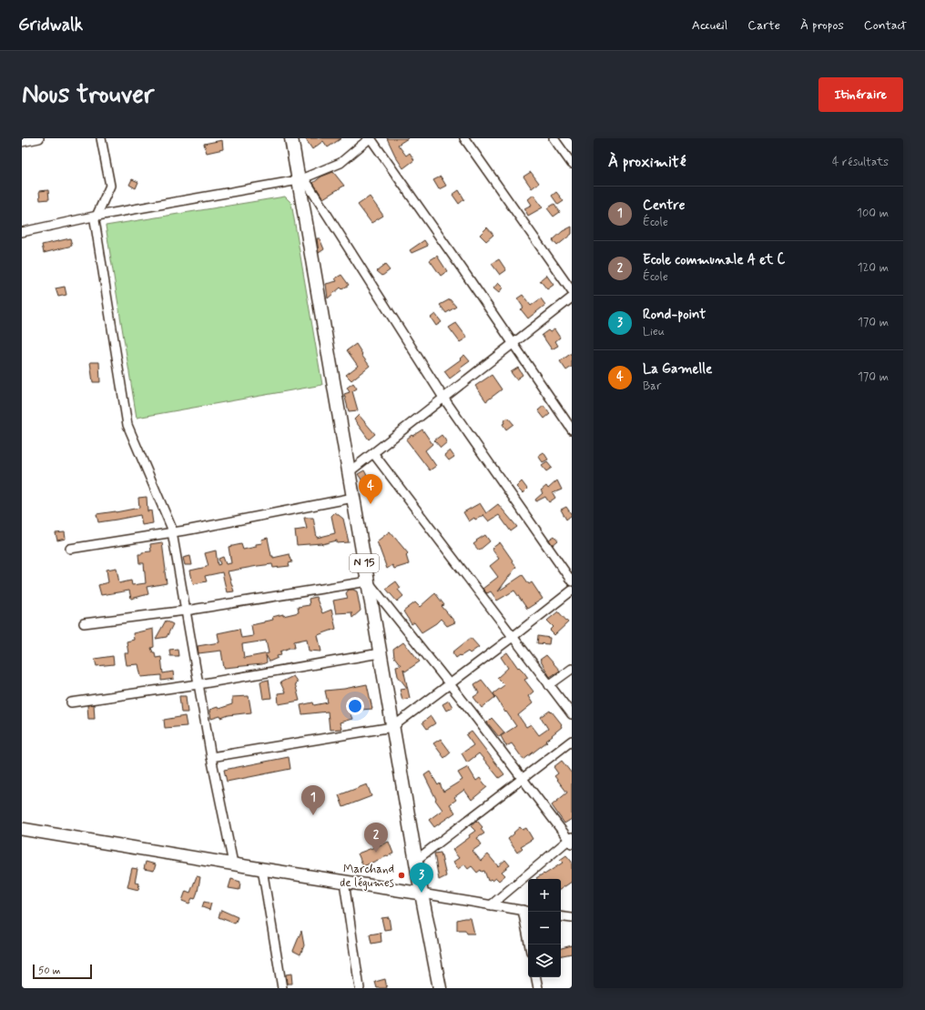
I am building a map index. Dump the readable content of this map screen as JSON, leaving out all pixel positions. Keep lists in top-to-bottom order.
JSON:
{
  "streets": {
    "main road": ["N 15"]
  },
  "places": ["Marchand de légumes"],
  "scale_bar": "50 m",
  "page": {
    "header": "Gridwalk",
    "nav": [
      "Accueil",
      "Carte",
      "À propos",
      "Contact"
    ],
    "buttons": "Itinéraire",
    "title": "Nous trouver",
    "heading": ["À proximité", "4 résultats"],
    "list": [
      {
        "mark": "1",
        "name": "Centre",
        "note": "École",
        "value": "100 m"
      },
      {
        "mark": "2",
        "name": "Ecole communale A et C",
        "note": "École",
        "value": "120 m"
      },
      {
        "mark": "3",
        "name": "Rond-point",
        "note": "Lieu",
        "value": "170 m"
      },
      {
        "mark": "4",
        "name": "La Gamelle",
        "note": "Bar",
        "value": "170 m"
      }
    ],
    "pins": [
      "4",
      "1",
      "2",
      "3"
    ],
    "map_buttons": ["+", "−"],
    "scale": "50 m"
  }
}
